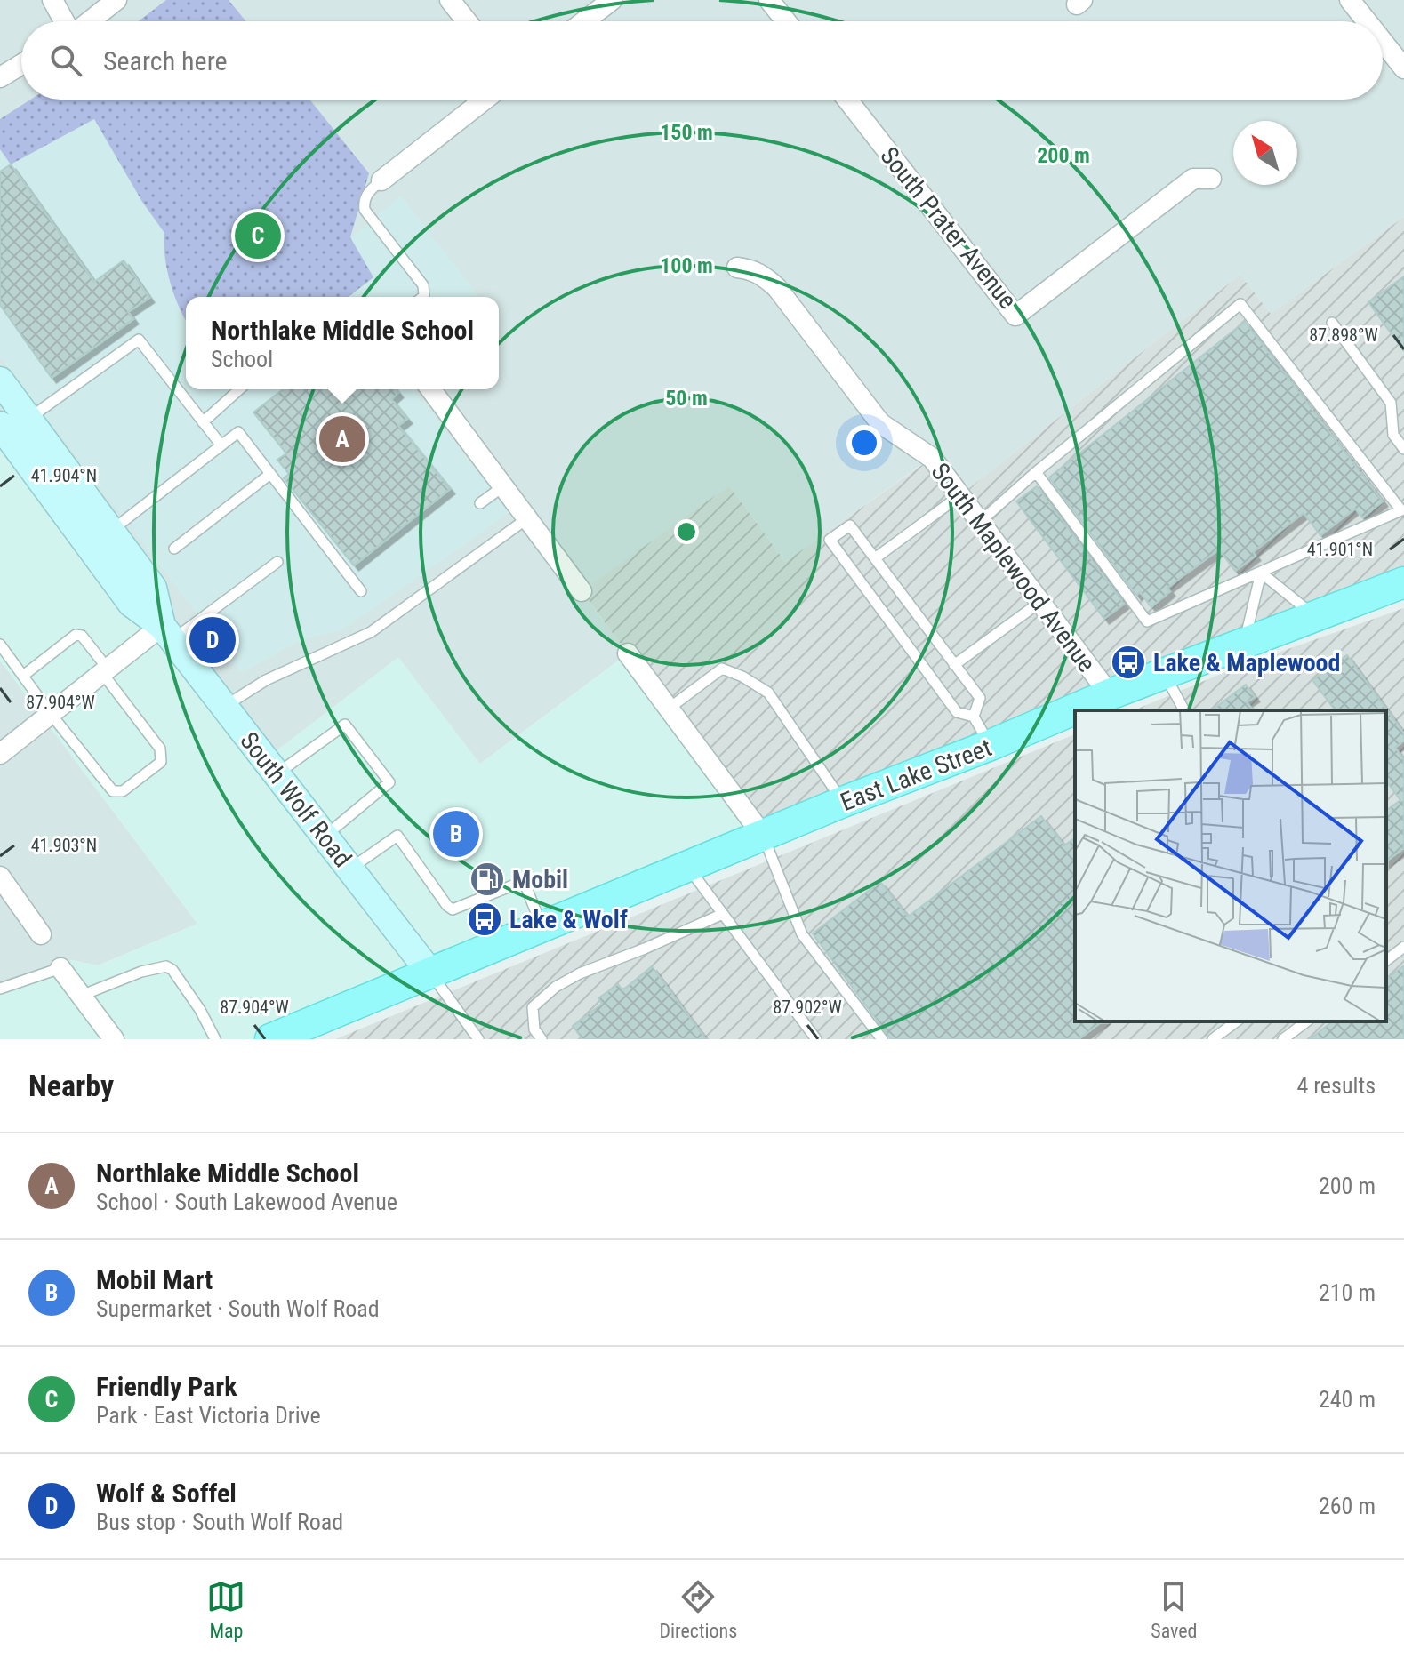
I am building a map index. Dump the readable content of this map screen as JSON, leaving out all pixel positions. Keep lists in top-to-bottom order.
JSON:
{
  "streets": {
    "main road": ["East Lake Street", "South Wolf Road"],
    "street": ["South Prater Avenue", "South Maplewood Avenue"]
  },
  "crossings": [
    ["South Maplewood Avenue", "East Lake Street"],
    ["East Lake Street", "South Wolf Road"]
  ],
  "places": {
    "bus stop": ["Lake & Maplewood", "Lake & Wolf"],
    "fuel station": ["Mobil"]
  },
  "north": "top left",
  "page": {
    "search": "Search here",
    "pins": [
      "C",
      "A",
      "D",
      "B"
    ],
    "popup": ["Northlake Middle School", "School"],
    "heading": ["Nearby", "4 results"],
    "list": [
      {
        "mark": "A",
        "name": "Northlake Middle School",
        "note": "School · South Lakewood Avenue",
        "value": "200 m"
      },
      {
        "mark": "B",
        "name": "Mobil Mart",
        "note": "Supermarket · South Wolf Road",
        "value": "210 m"
      },
      {
        "mark": "C",
        "name": "Friendly Park",
        "note": "Park · East Victoria Drive",
        "value": "240 m"
      },
      {
        "mark": "D",
        "name": "Wolf & Soffel",
        "note": "Bus stop · South Wolf Road",
        "value": "260 m"
      }
    ],
    "nav": ["Map", "Directions", "Saved"]
  },
  "coordinates": [
    "87.898°W",
    "41.904°N",
    "41.901°N",
    "87.904°W",
    "41.903°N",
    "87.902°W"
  ],
  "rings": [
    "150 m",
    "200 m",
    "100 m",
    "50 m"
  ]
}
